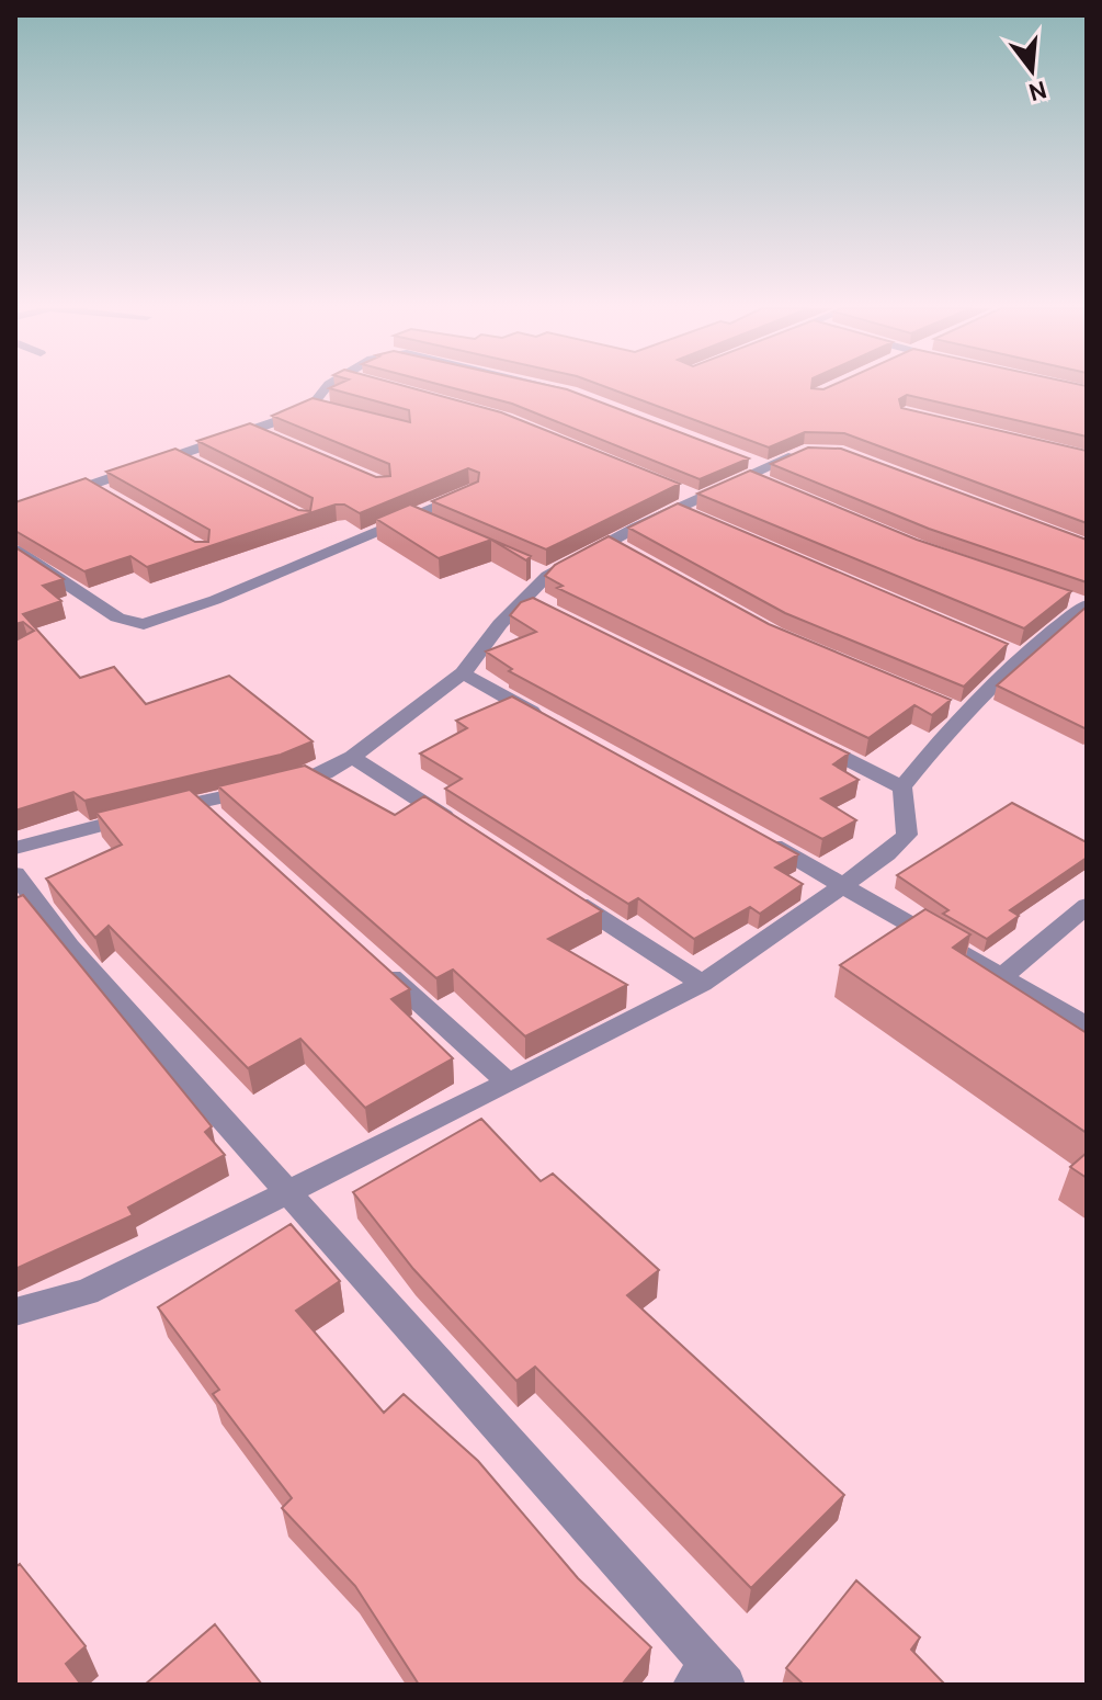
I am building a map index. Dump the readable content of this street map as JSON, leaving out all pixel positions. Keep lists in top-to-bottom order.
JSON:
{
  "north": "bottom"
}
